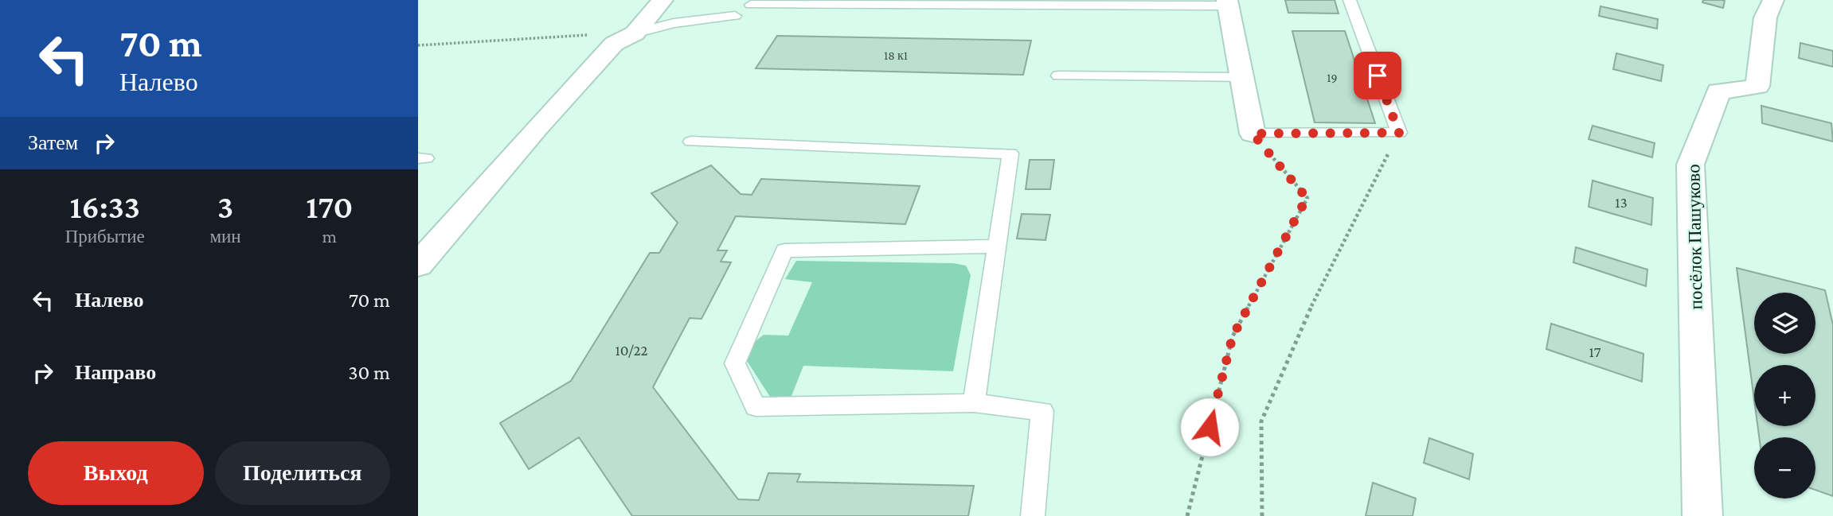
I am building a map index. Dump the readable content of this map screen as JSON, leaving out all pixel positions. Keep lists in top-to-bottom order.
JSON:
{
  "streets": {
    "street": ["посёлок Пашуково"]
  },
  "house_numbers": [
    "18 к1",
    "19",
    "13",
    "10/22",
    "17"
  ],
  "page": {
    "turn": ["70 m", "Налево"],
    "then": "Затем",
    "eta": [
      "16:33",
      "Прибытие",
      "3",
      "мин",
      "170",
      "m"
    ],
    "list": [
      {
        "name": "Налево",
        "value": "70 m"
      },
      {
        "name": "Направо",
        "value": "30 m"
      }
    ],
    "map_buttons": ["+", "−"],
    "buttons": ["Выход", "Поделиться"]
  }
}
